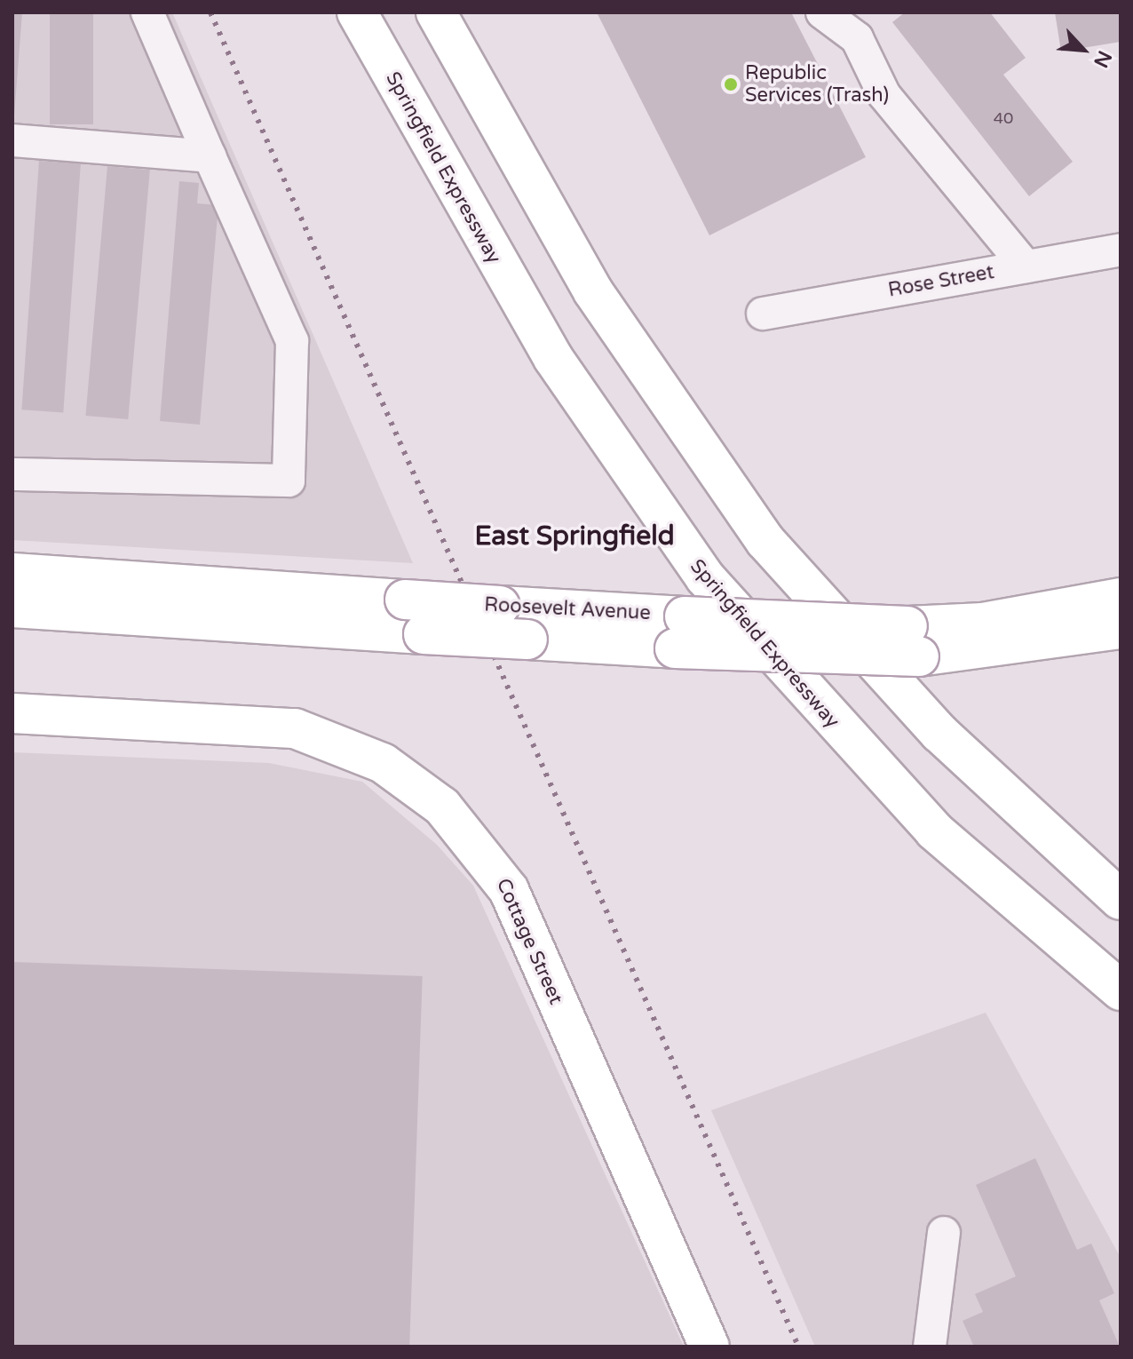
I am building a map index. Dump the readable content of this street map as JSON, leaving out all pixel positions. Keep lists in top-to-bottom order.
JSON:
{
  "streets": {
    "main road": ["Springfield Expressway", "Roosevelt Avenue", "Cottage Street"],
    "street": ["Rose Street"]
  },
  "districts": ["East Springfield"],
  "places": ["Republic Services (Trash)"],
  "house_numbers": ["40"],
  "north": "bottom right"
}
